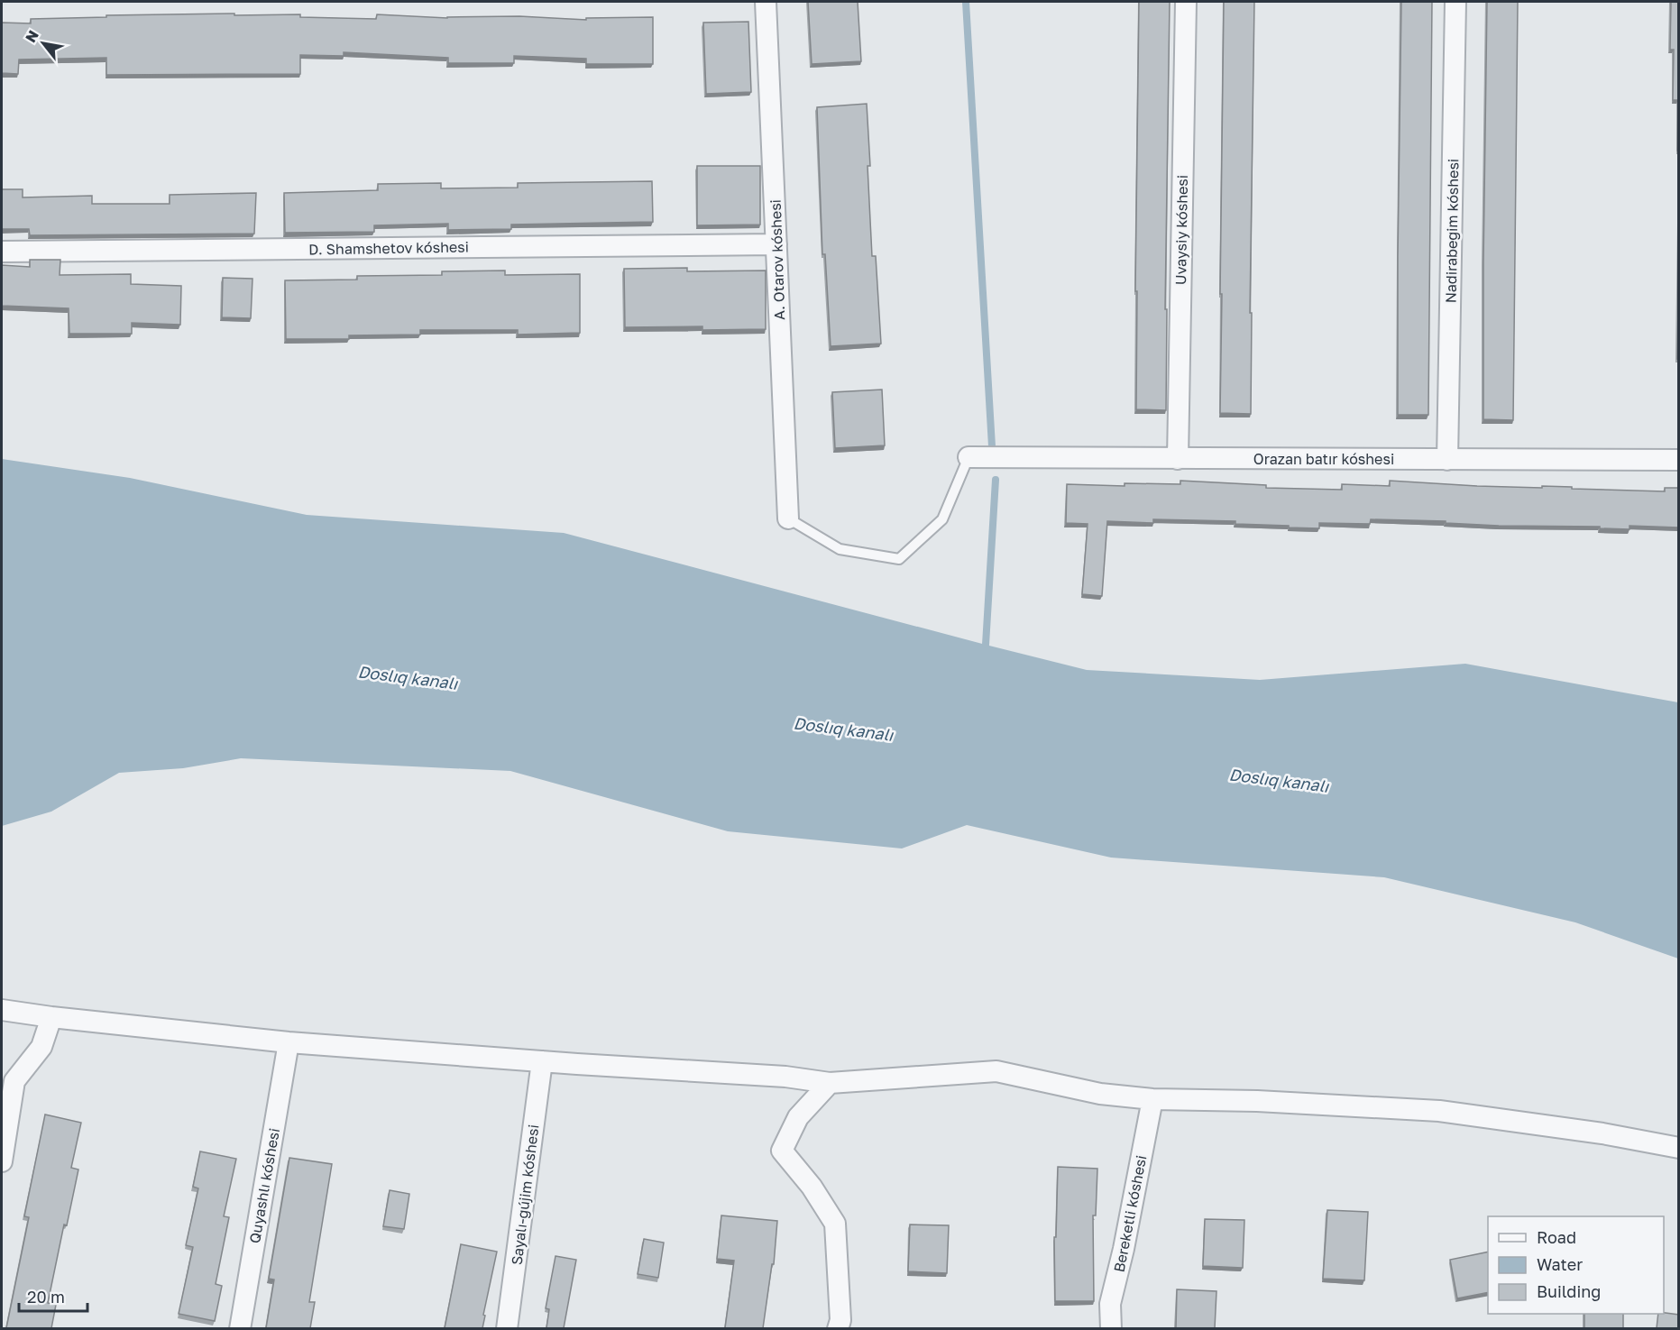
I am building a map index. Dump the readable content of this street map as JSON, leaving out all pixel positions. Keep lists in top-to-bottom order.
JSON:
{
  "streets": {
    "street": [
      "Uvaysiy kóshesi",
      "Nadirabegim kóshesi",
      "D. Shamshetov kóshesi",
      "A. Otarov kóshesi",
      "Orazan batır kóshesi",
      "Quyashlı kóshesi",
      "Sayalı-gújim kóshesi",
      "Bereketli kóshesi"
    ]
  },
  "crossings": [
    ["Uvaysiy kóshesi", "Orazan batır kóshesi"],
    ["Nadirabegim kóshesi", "Orazan batır kóshesi"],
    ["D. Shamshetov kóshesi", "A. Otarov kóshesi"]
  ],
  "water": ["Doslıq kanalı"],
  "legend": ["Road", "Water", "Building"],
  "scale_bar": "20 m",
  "north": "top left"
}
